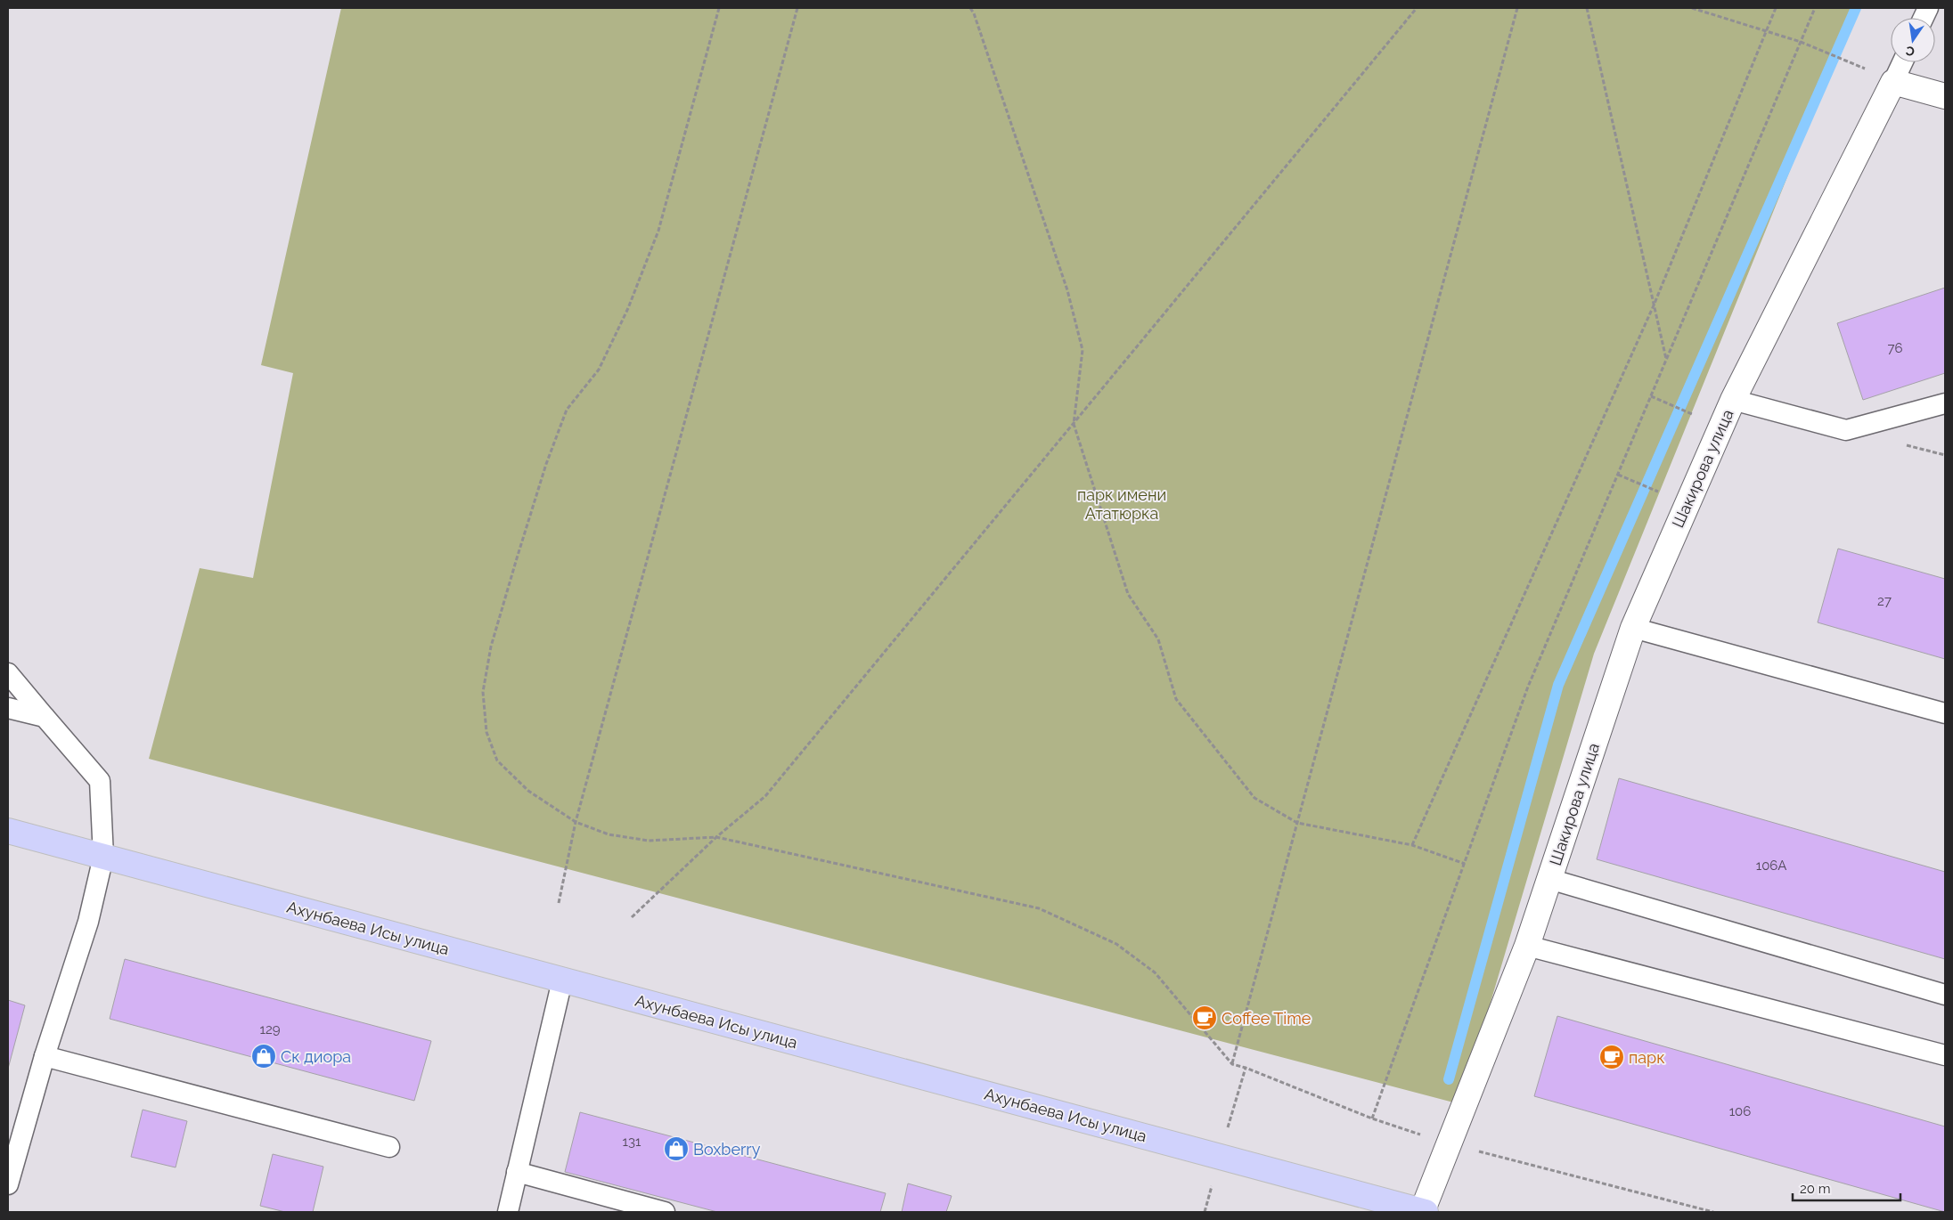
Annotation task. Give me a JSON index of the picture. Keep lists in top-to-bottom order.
{
  "streets": {
    "main road": ["Ахунбаева Исы улица"],
    "street": ["Шакирова улица"]
  },
  "crossings": [
    ["Шакирова улица", "Ахунбаева Исы улица"]
  ],
  "parks": ["парк имени Ататюрка"],
  "places": {
    "cafe": ["Coffee Time", "парк"],
    "shop": ["Ск диора", "Boxberry"]
  },
  "house_numbers": [
    "76",
    "27",
    "106А",
    "129",
    "106",
    "131"
  ],
  "scale_bar": "20 m",
  "north": "bottom"
}
